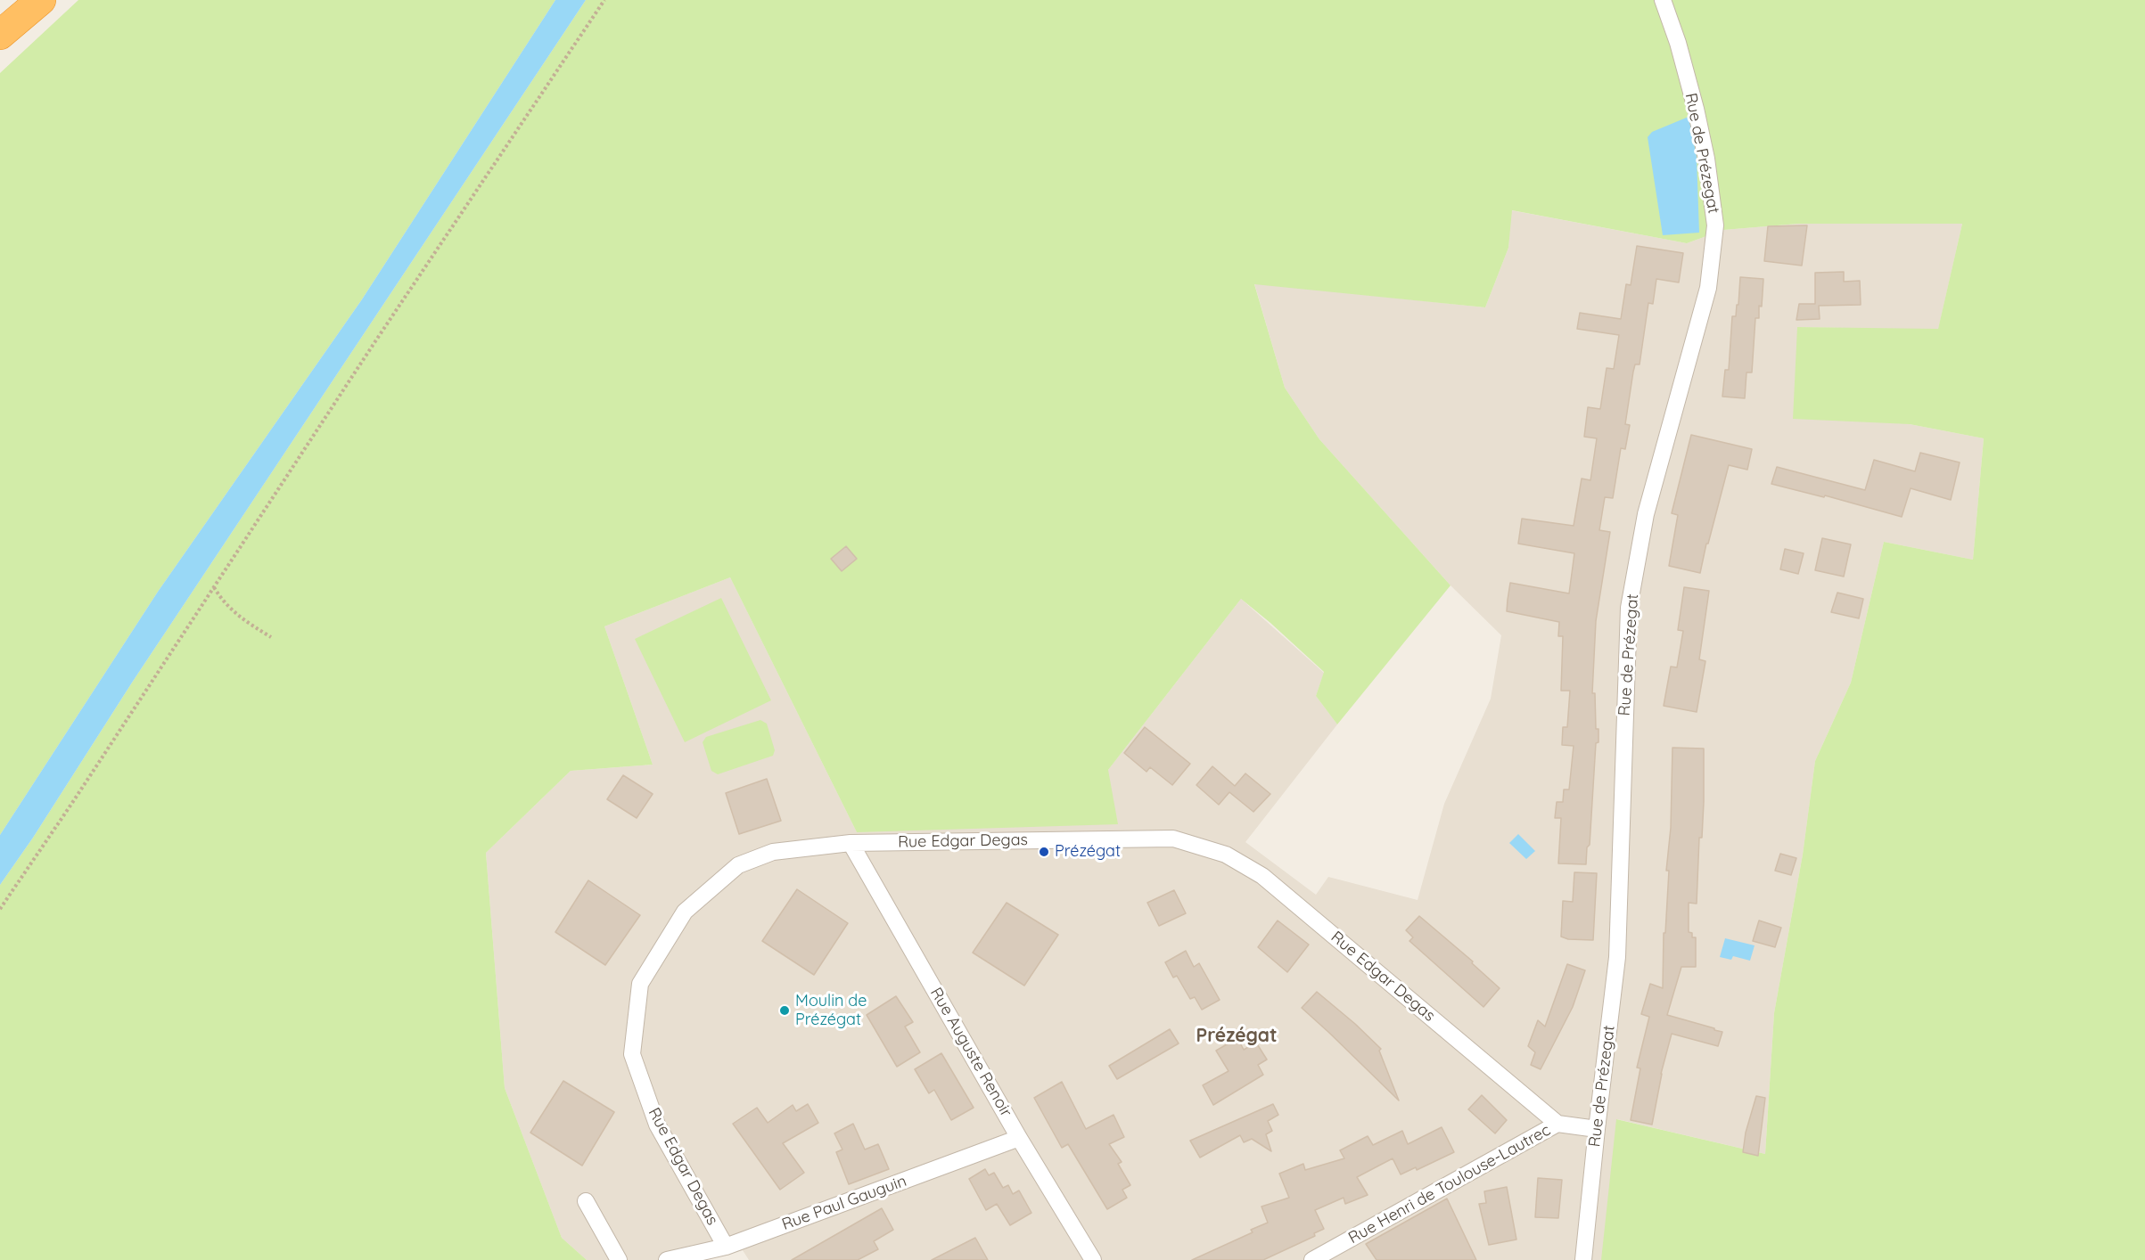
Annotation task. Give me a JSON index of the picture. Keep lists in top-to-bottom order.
{
  "streets": {
    "street": [
      "Rue de Prézegat",
      "Rue Edgar Degas",
      "Rue Auguste Renoir",
      "Rue Henri de Toulouse-Lautrec",
      "Rue Paul Gauguin"
    ]
  },
  "crossings": [
    ["Rue Edgar Degas", "Rue Auguste Renoir"],
    ["Rue Edgar Degas", "Rue Henri de Toulouse-Lautrec"],
    ["Rue Edgar Degas", "Rue Paul Gauguin"],
    ["Rue Auguste Renoir", "Rue Paul Gauguin"]
  ],
  "districts": ["Prézégat"],
  "places": ["Prézégat", "Moulin de Prézégat"]
}
